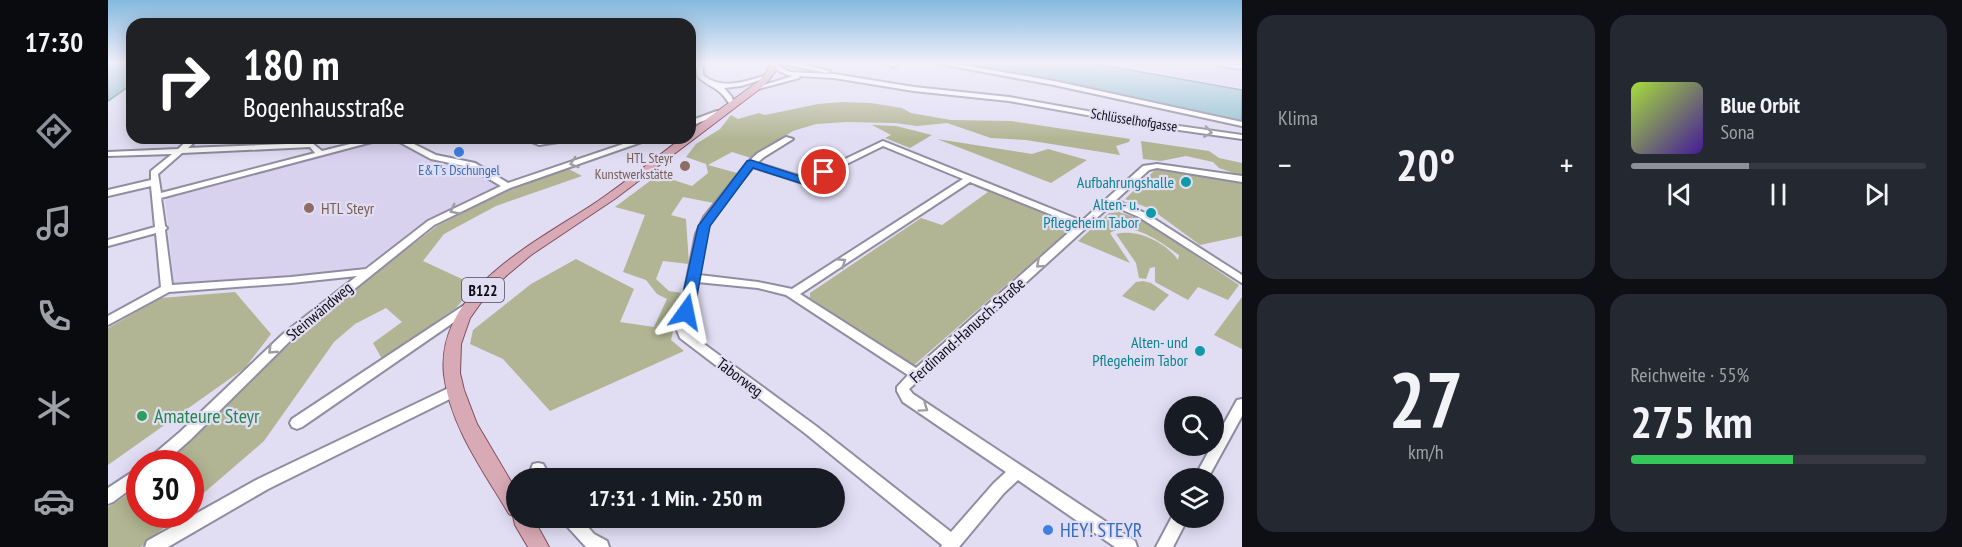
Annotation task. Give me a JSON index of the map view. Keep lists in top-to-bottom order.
{
  "streets": {
    "main road": ["B122"],
    "street": [
      "Schlüsselhofgasse",
      "Steinwändweg",
      "Ferdinand-Hanusch-Straße",
      "Taborweg"
    ]
  },
  "crossings": [
    ["Schlüsselhofgasse", "B122"]
  ],
  "places": [
    "E&T's Dschungel",
    "HTL Steyr Kunstwerkstätte",
    "Aufbahrungshalle",
    "HTL Steyr",
    "Alten- u. Pflegeheim Tabor",
    "Alten- und Pflegeheim Tabor",
    "Amateure Steyr",
    "HEY! STEYR"
  ],
  "page": {
    "tabs": "17:30",
    "tile": [
      "Klima",
      ["27", "km/h"],
      ["Reichweite · 55%", "275 km"]
    ],
    "turn": ["180 m", "Bogenhausstraße"],
    "song": ["Blue Orbit", "Sona"],
    "heat": ["−", "20°", "+"],
    "limit": "30",
    "trip": "17:31 · 1 Min. · 250 m"
  }
}
